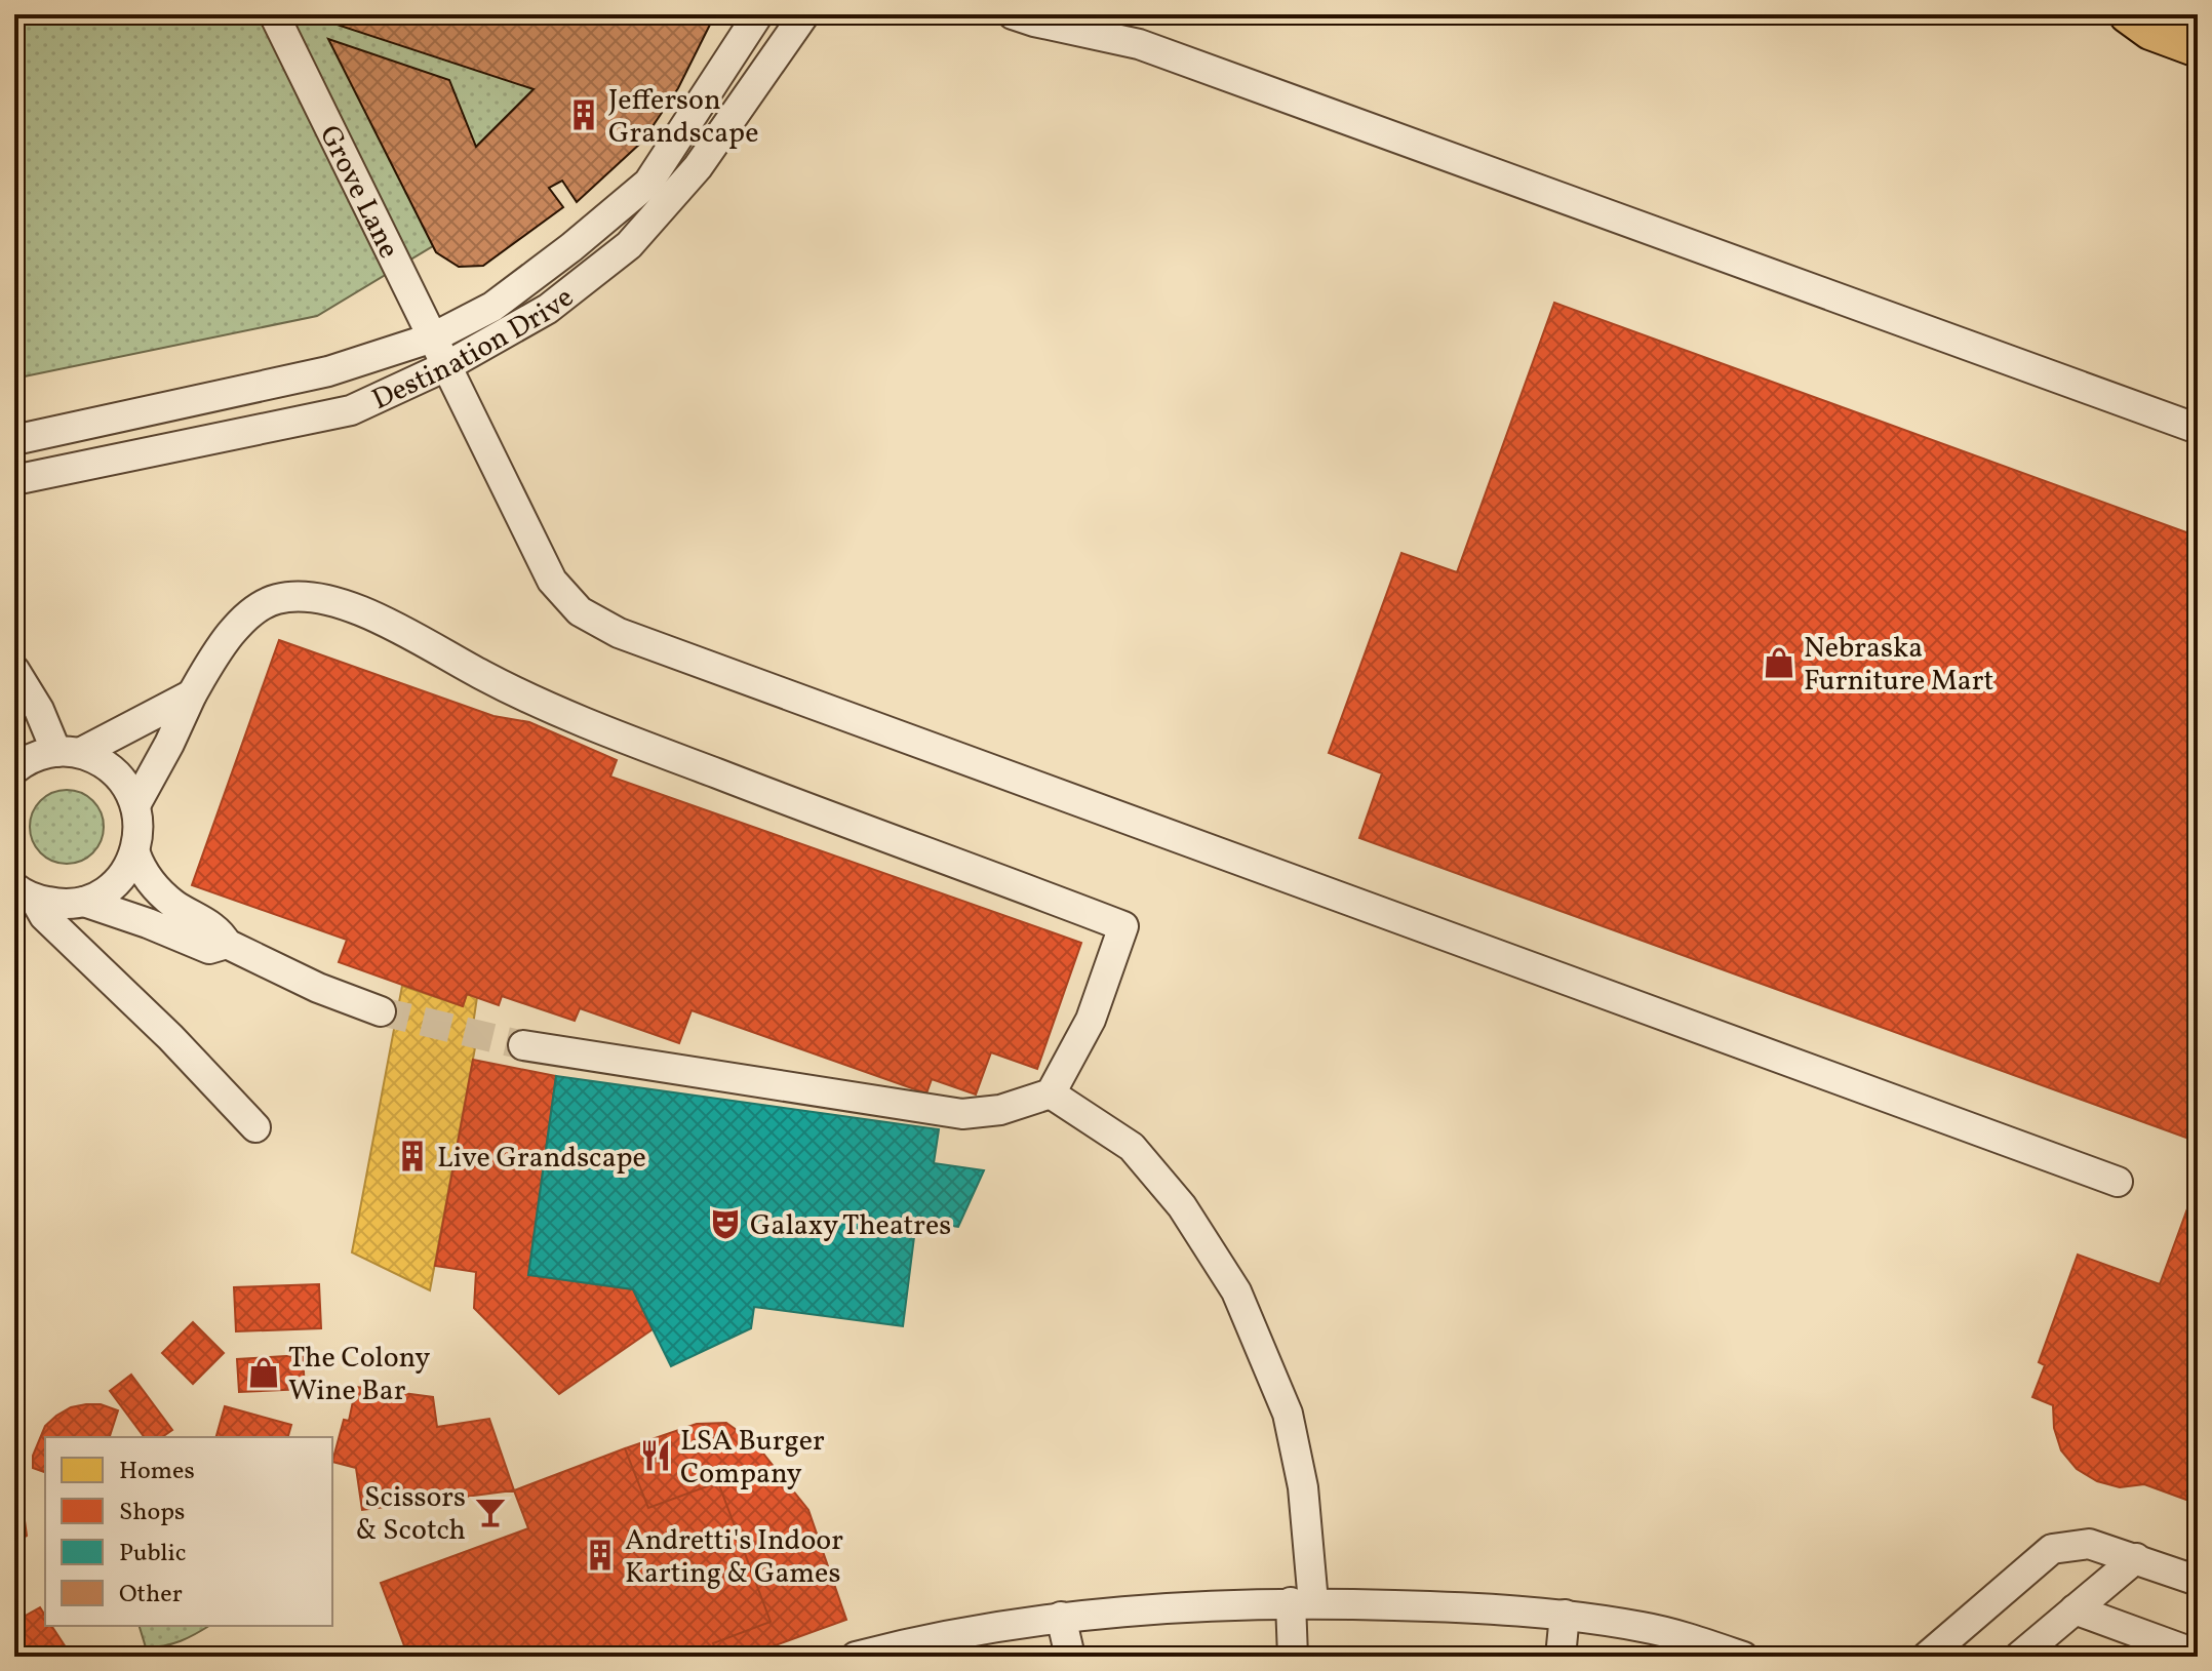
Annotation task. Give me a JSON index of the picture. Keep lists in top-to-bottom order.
{
  "streets": {
    "street": ["Grove Lane", "Destination Drive"]
  },
  "crossings": [
    ["Grove Lane", "Destination Drive"]
  ],
  "places": {
    "building": ["Jefferson Grandscape", "Live Grandscape", "Andretti's Indoor Karting & Games"],
    "shop": ["Nebraska Furniture Mart", "The Colony Wine Bar"],
    "theatre": ["Galaxy Theatres"],
    "restaurant": ["LSA Burger Company"],
    "bar": ["Scissors & Scotch"]
  },
  "legend": [
    "Homes",
    "Shops",
    "Public",
    "Other"
  ]
}
